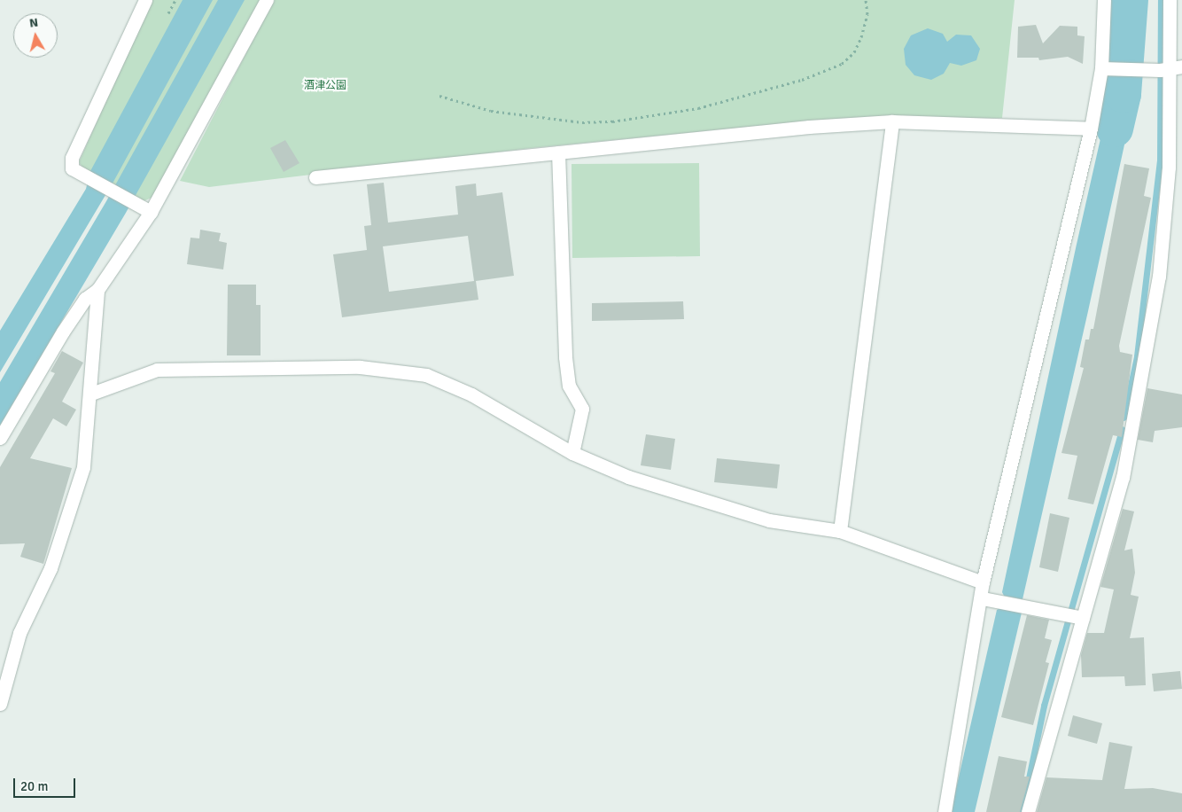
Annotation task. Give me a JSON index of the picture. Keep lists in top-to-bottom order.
{
  "parks": ["酒津公園"],
  "scale_bar": "20 m",
  "north": "top"
}
